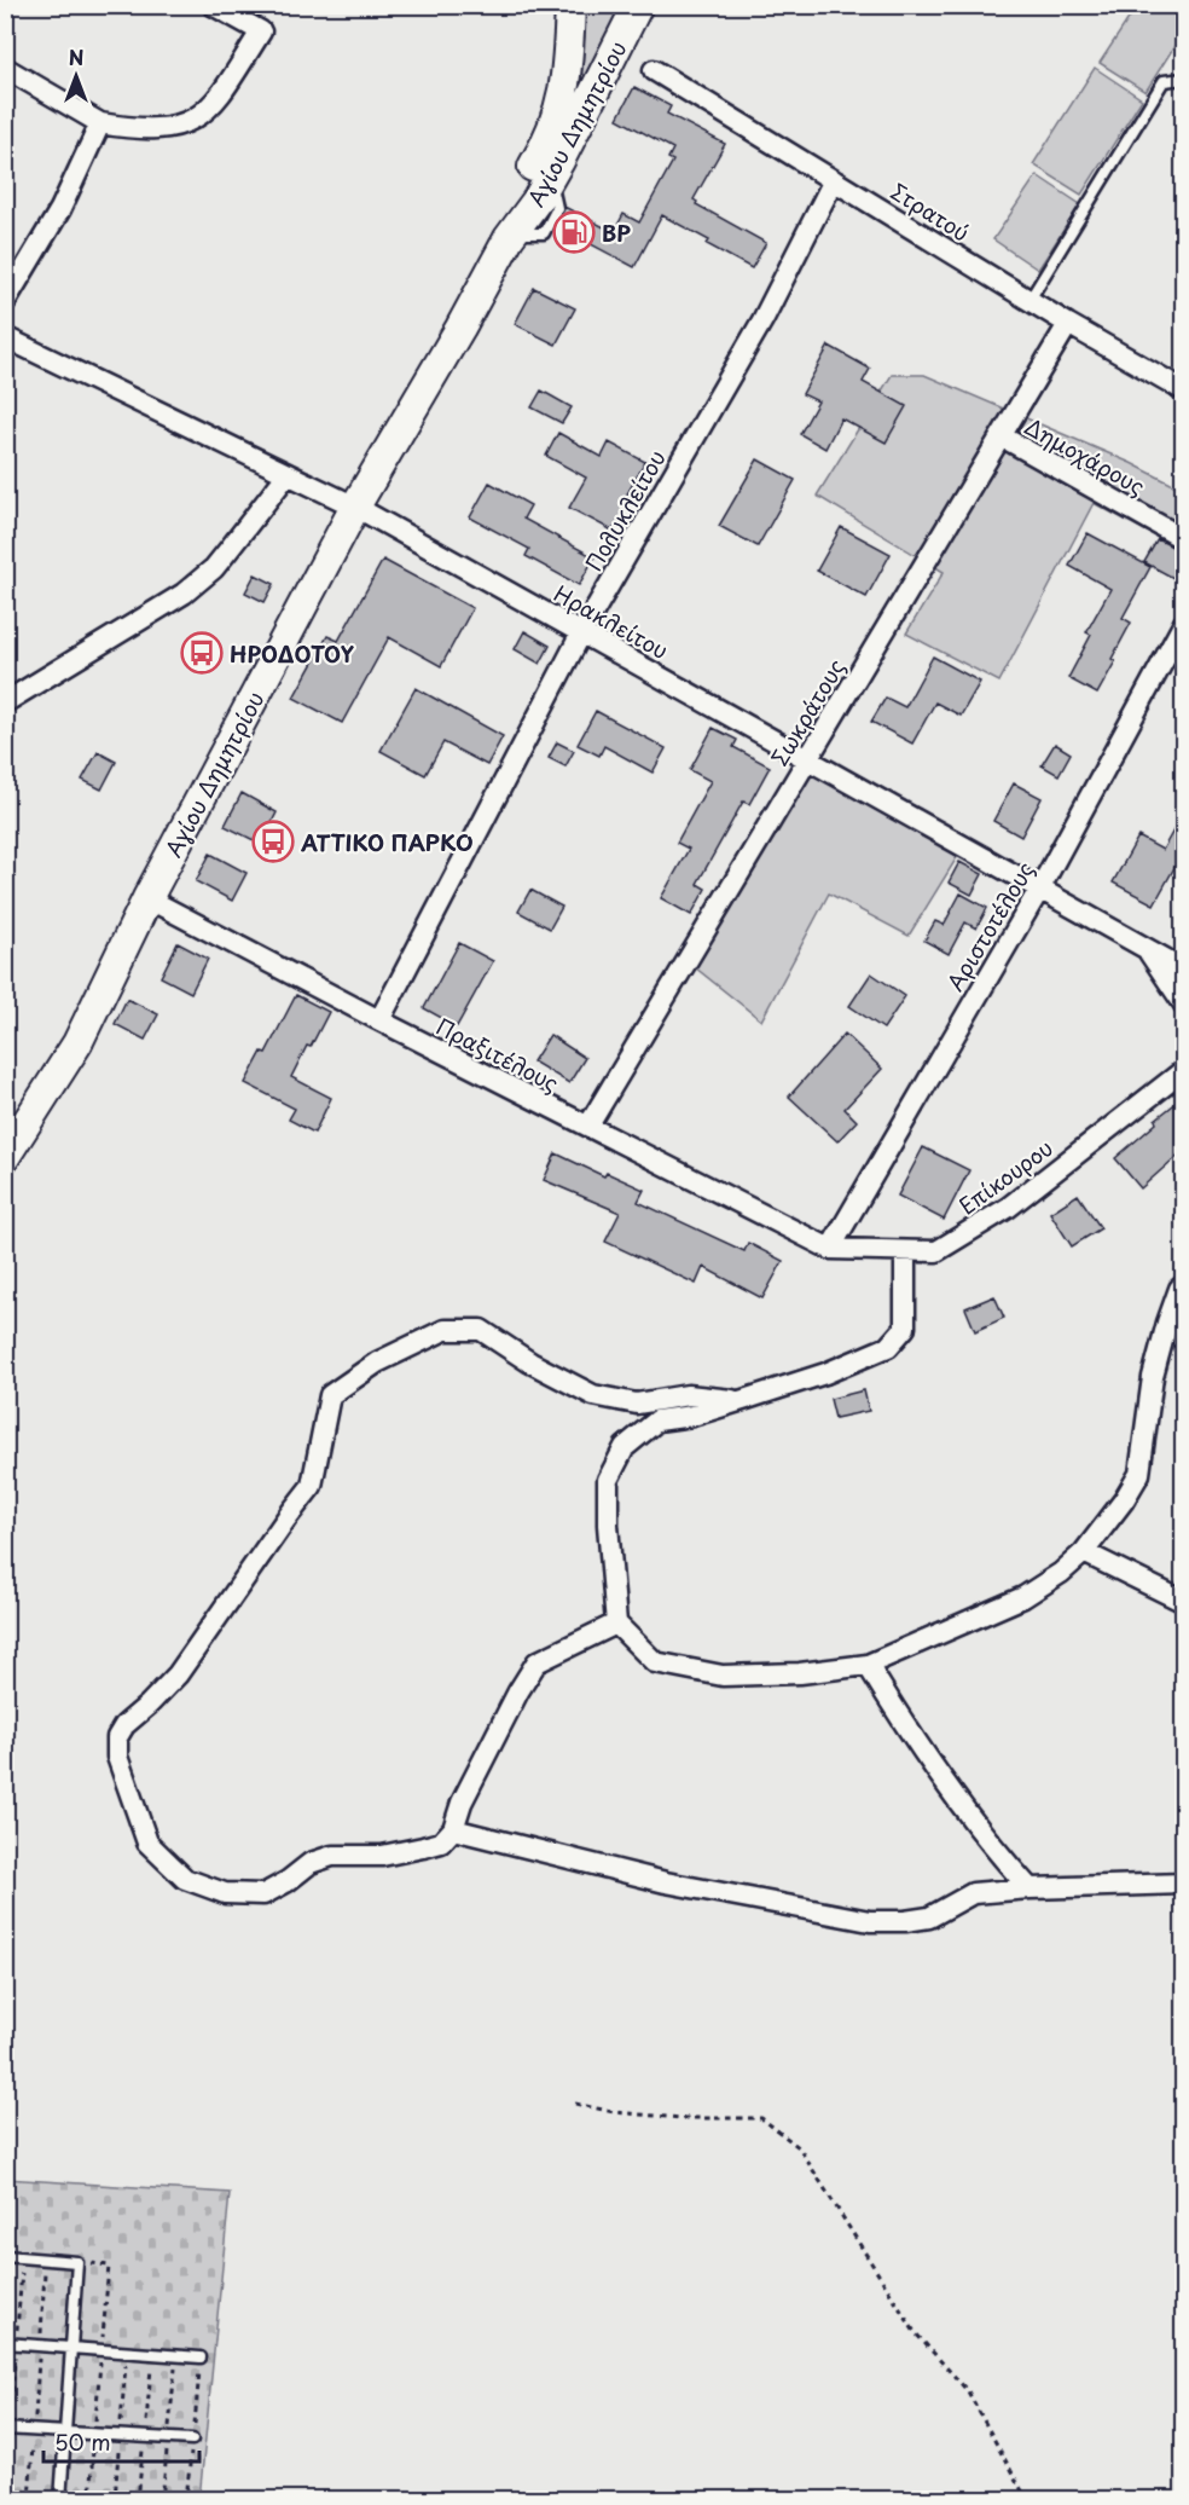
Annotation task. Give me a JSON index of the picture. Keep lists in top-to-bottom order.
{
  "streets": {
    "street": [
      "Αγίου Δημητρίου",
      "Στρατού",
      "Δημοχάρους",
      "Πολυκλείτου",
      "Ηρακλείτου",
      "Σωκράτους",
      "Αριστοτέλους",
      "Πραξιτέλους",
      "Επίκουρου"
    ]
  },
  "crossings": [
    ["Αγίου Δημητρίου", "Ηρακλείτου"],
    ["Αγίου Δημητρίου", "Πραξιτέλους"],
    ["Στρατού", "Πολυκλείτου"],
    ["Στρατού", "Σωκράτους"],
    ["Δημοχάρους", "Σωκράτους"],
    ["Πολυκλείτου", "Ηρακλείτου"],
    ["Πολυκλείτου", "Πραξιτέλους"],
    ["Ηρακλείτου", "Σωκράτους"],
    ["Ηρακλείτου", "Αριστοτέλους"],
    ["Σωκράτους", "Πραξιτέλους"],
    ["Αριστοτέλους", "Πραξιτέλους"],
    ["Αριστοτέλους", "Επίκουρου"],
    ["Πραξιτέλους", "Επίκουρου"]
  ],
  "places": {
    "fuel station": ["BP"],
    "bus stop": ["ΗΡΟΔΟΤΟΥ", "ΑΤΤΙΚΟ ΠΑΡΚΟ"]
  },
  "scale_bar": "50 m",
  "north": "top"
}
